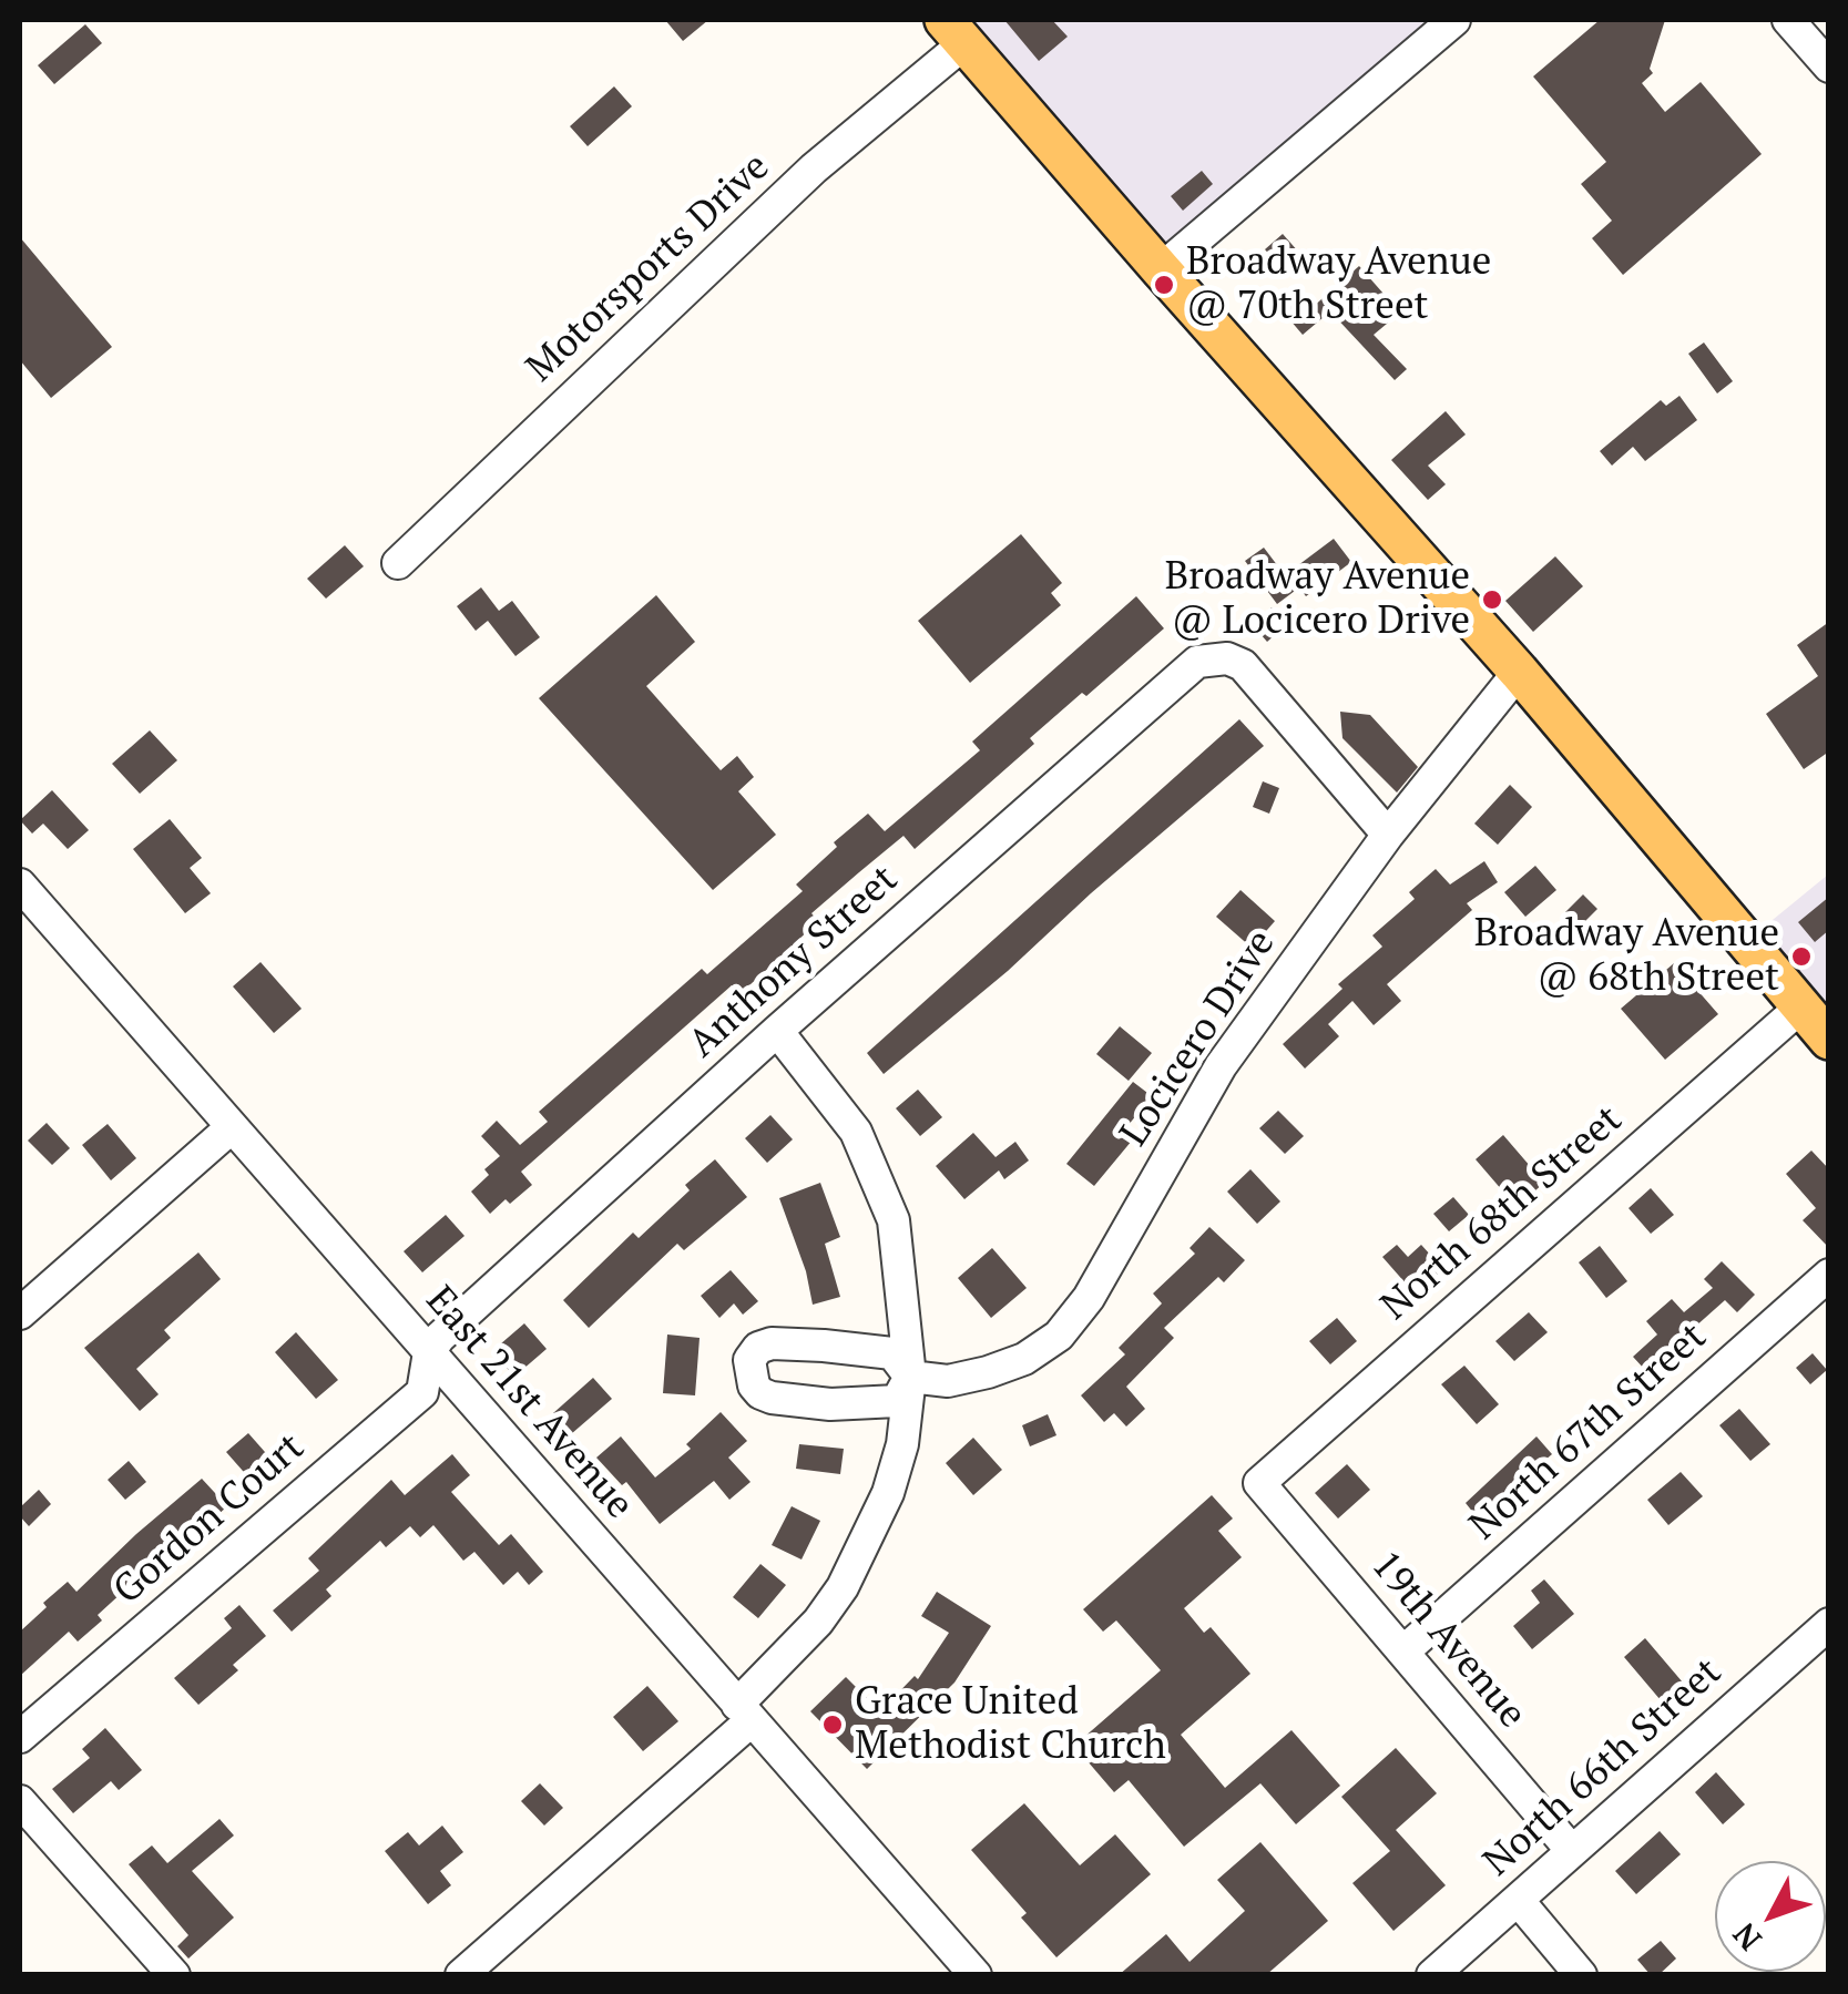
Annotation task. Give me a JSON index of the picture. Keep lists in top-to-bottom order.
{
  "streets": {
    "street": [
      "Motorsports Drive",
      "Anthony Street",
      "Locicero Drive",
      "North 68th Street",
      "East 21st Avenue",
      "North 67th Street",
      "Gordon Court",
      "19th Avenue",
      "North 66th Street"
    ]
  },
  "crossings": [
    ["Anthony Street", "Locicero Drive"],
    ["Anthony Street", "East 21st Avenue"],
    ["Anthony Street", "Gordon Court"],
    ["North 68th Street", "19th Avenue"],
    ["East 21st Avenue", "Gordon Court"],
    ["North 67th Street", "19th Avenue"],
    ["19th Avenue", "North 66th Street"]
  ],
  "places": [
    "Broadway Avenue @ 70th Street",
    "Broadway Avenue @ Locicero Drive",
    "Broadway Avenue @ 68th Street",
    "Grace United Methodist Church"
  ],
  "north": "bottom left"
}
